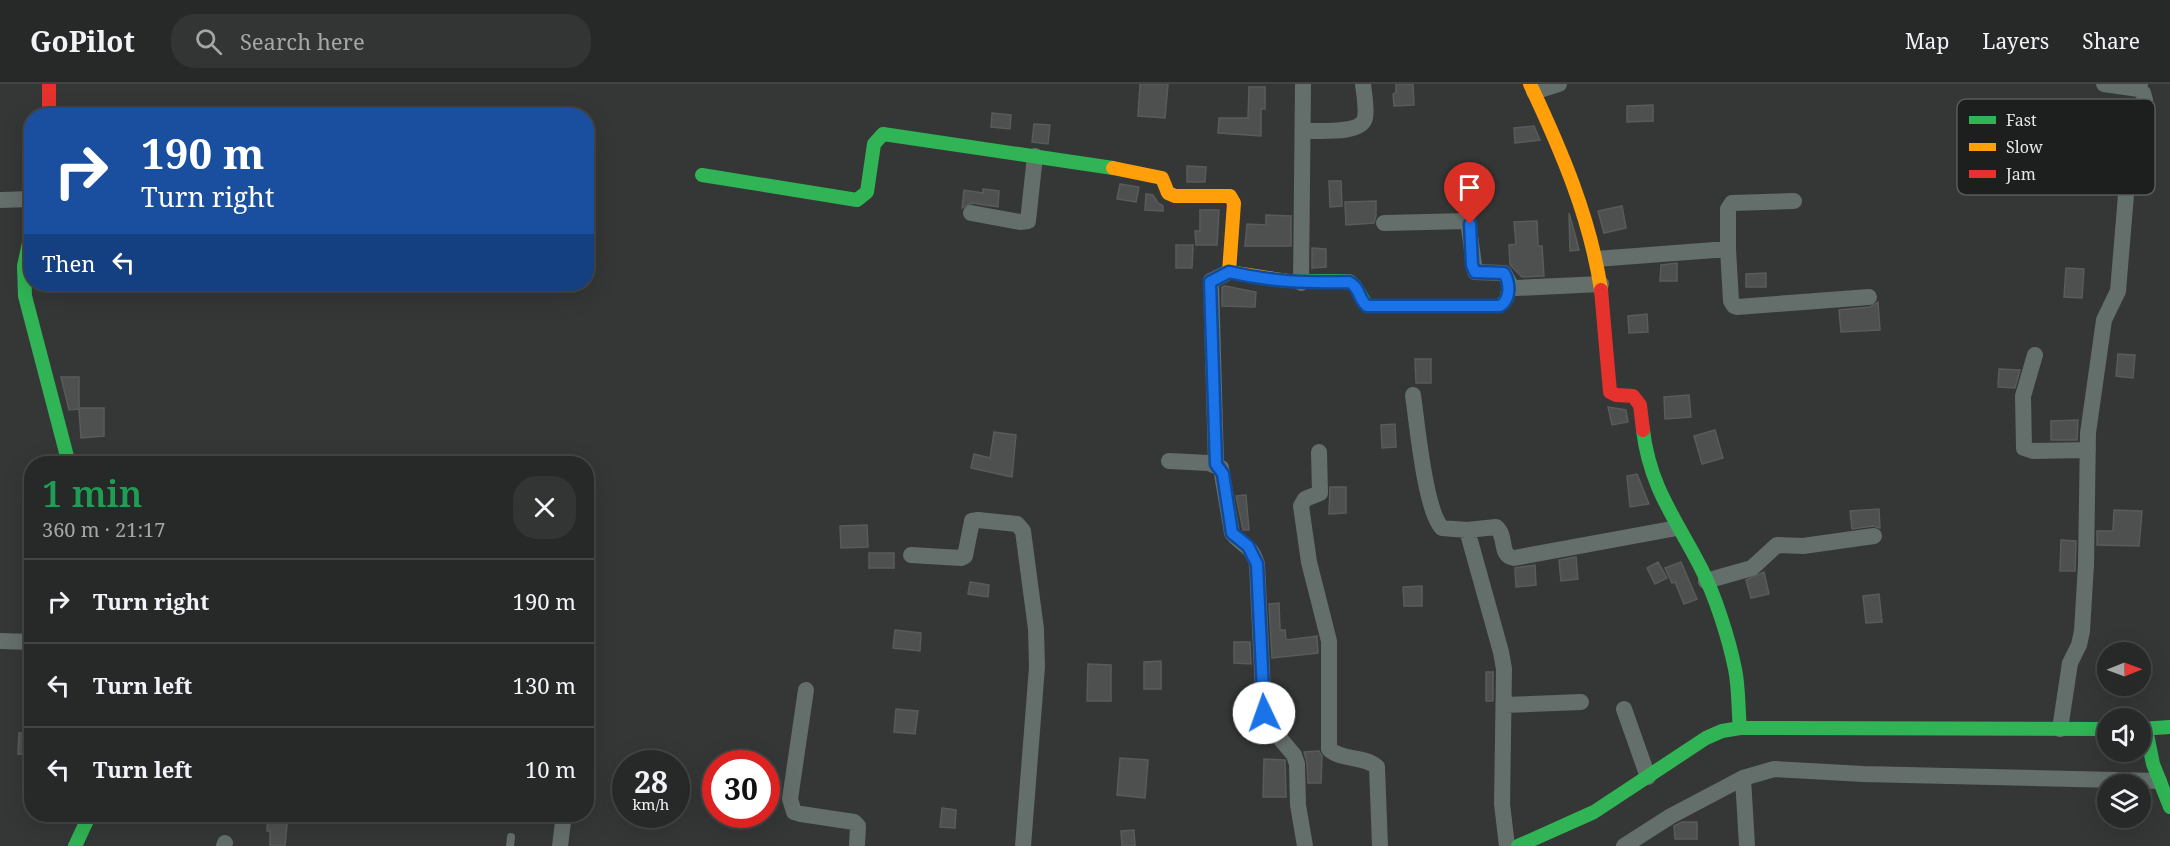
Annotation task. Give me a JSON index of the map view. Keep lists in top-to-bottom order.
{
  "legend": ["Fast", "Slow", "Jam"],
  "north": "right",
  "page": {
    "header": "GoPilot",
    "search": "Search here",
    "nav": ["Map", "Layers", "Share"],
    "turn": ["190 m", "Turn right"],
    "then": "Then",
    "heading": ["1 min", "360 m · 21:17"],
    "list": [
      {
        "name": "Turn right",
        "value": "190 m"
      },
      {
        "name": "Turn left",
        "value": "130 m"
      },
      {
        "name": "Turn left",
        "value": "10 m"
      }
    ],
    "speed": "28 km/h",
    "limit": "30"
  }
}
